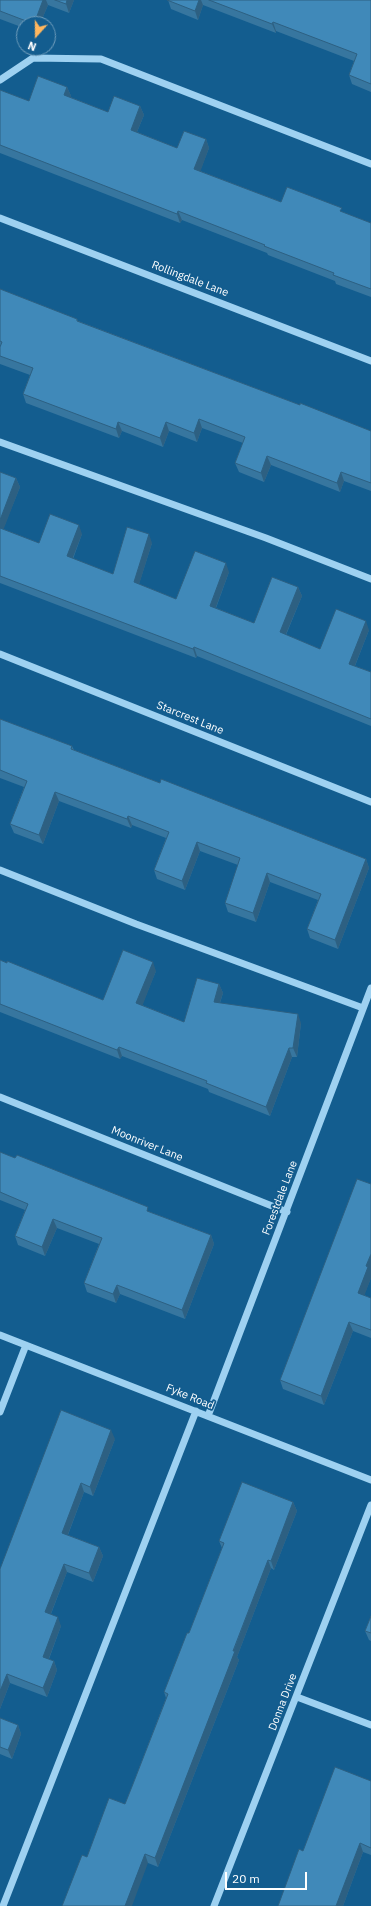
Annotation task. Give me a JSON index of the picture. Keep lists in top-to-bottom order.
{
  "streets": {
    "street": [
      "Rollingdale Lane",
      "Starcrest Lane",
      "Moonriver Lane",
      "Forestdale Lane",
      "Fyke Road",
      "Donna Drive"
    ]
  },
  "crossings": [
    ["Moonriver Lane", "Forestdale Lane"],
    ["Forestdale Lane", "Fyke Road"]
  ],
  "scale_bar": "20 m",
  "north": "bottom"
}
